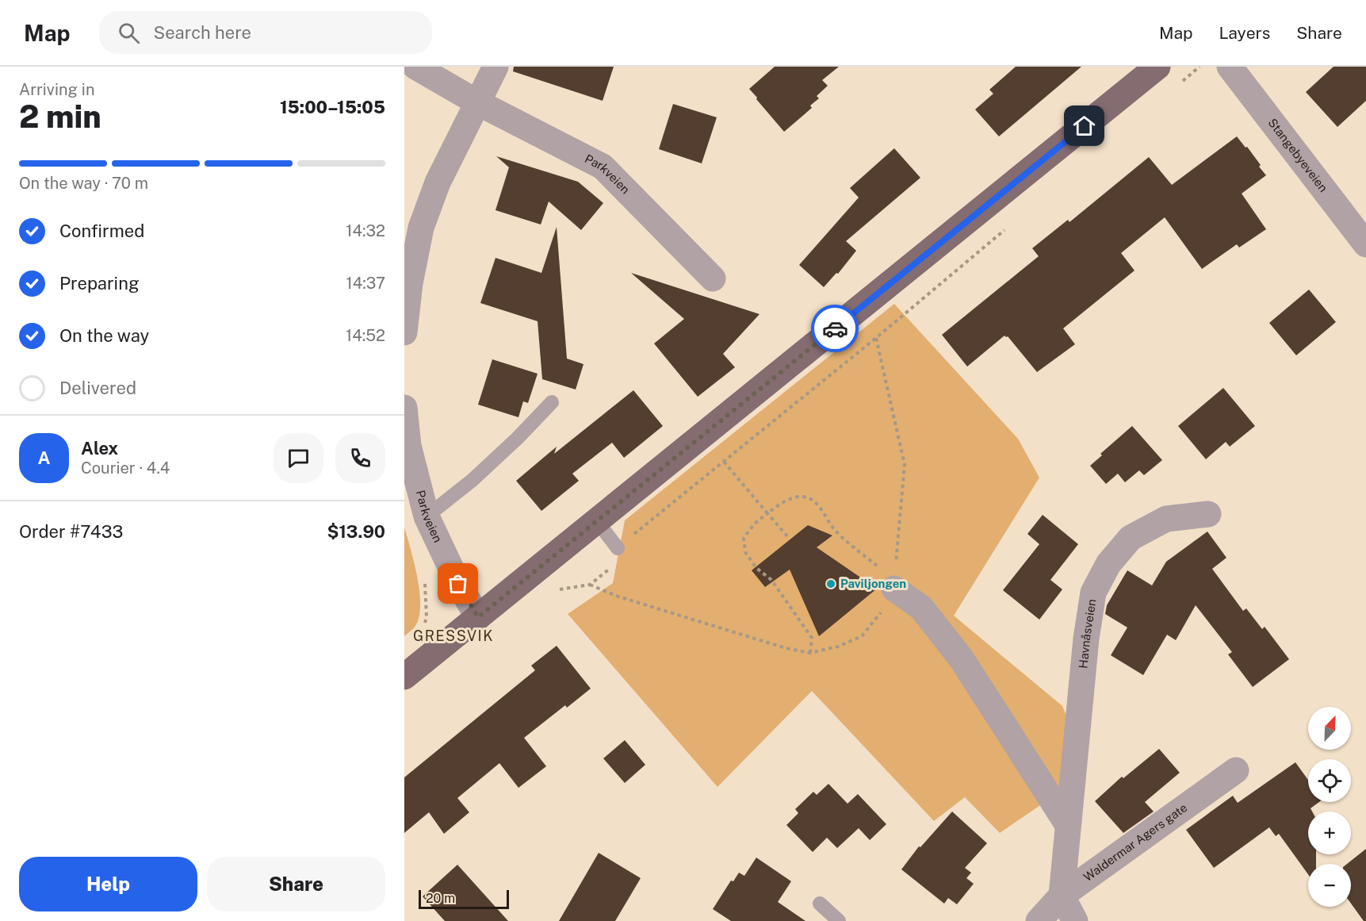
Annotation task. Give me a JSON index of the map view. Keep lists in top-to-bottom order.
{
  "streets": {
    "street": [
      "Stangebyeveien",
      "Parkveien",
      "Havnåsveien",
      "Waldermar Agers gate"
    ]
  },
  "crossings": [
    ["Havnåsveien", "Waldermar Agers gate"]
  ],
  "districts": ["GRESSVIK"],
  "places": ["Paviljongen"],
  "scale_bar": "20 m",
  "north": "top right",
  "page": {
    "header": "Map",
    "search": "Search here",
    "nav": ["Map", "Layers", "Share"],
    "heading": ["2 min", "Arriving in", "15:00–15:05"],
    "panel": [
      "Alex",
      "Courier · 4.4",
      "Order #7433",
      "$13.90"
    ],
    "bar": "On the way · 70 m",
    "list": [
      ["Confirmed", "14:32"],
      ["Preparing", "14:37"],
      ["On the way", "14:52"],
      "Delivered"
    ],
    "round": "A",
    "map_buttons": ["+", "−"],
    "buttons": ["Help", "Share"],
    "scale": "20 m"
  }
}
